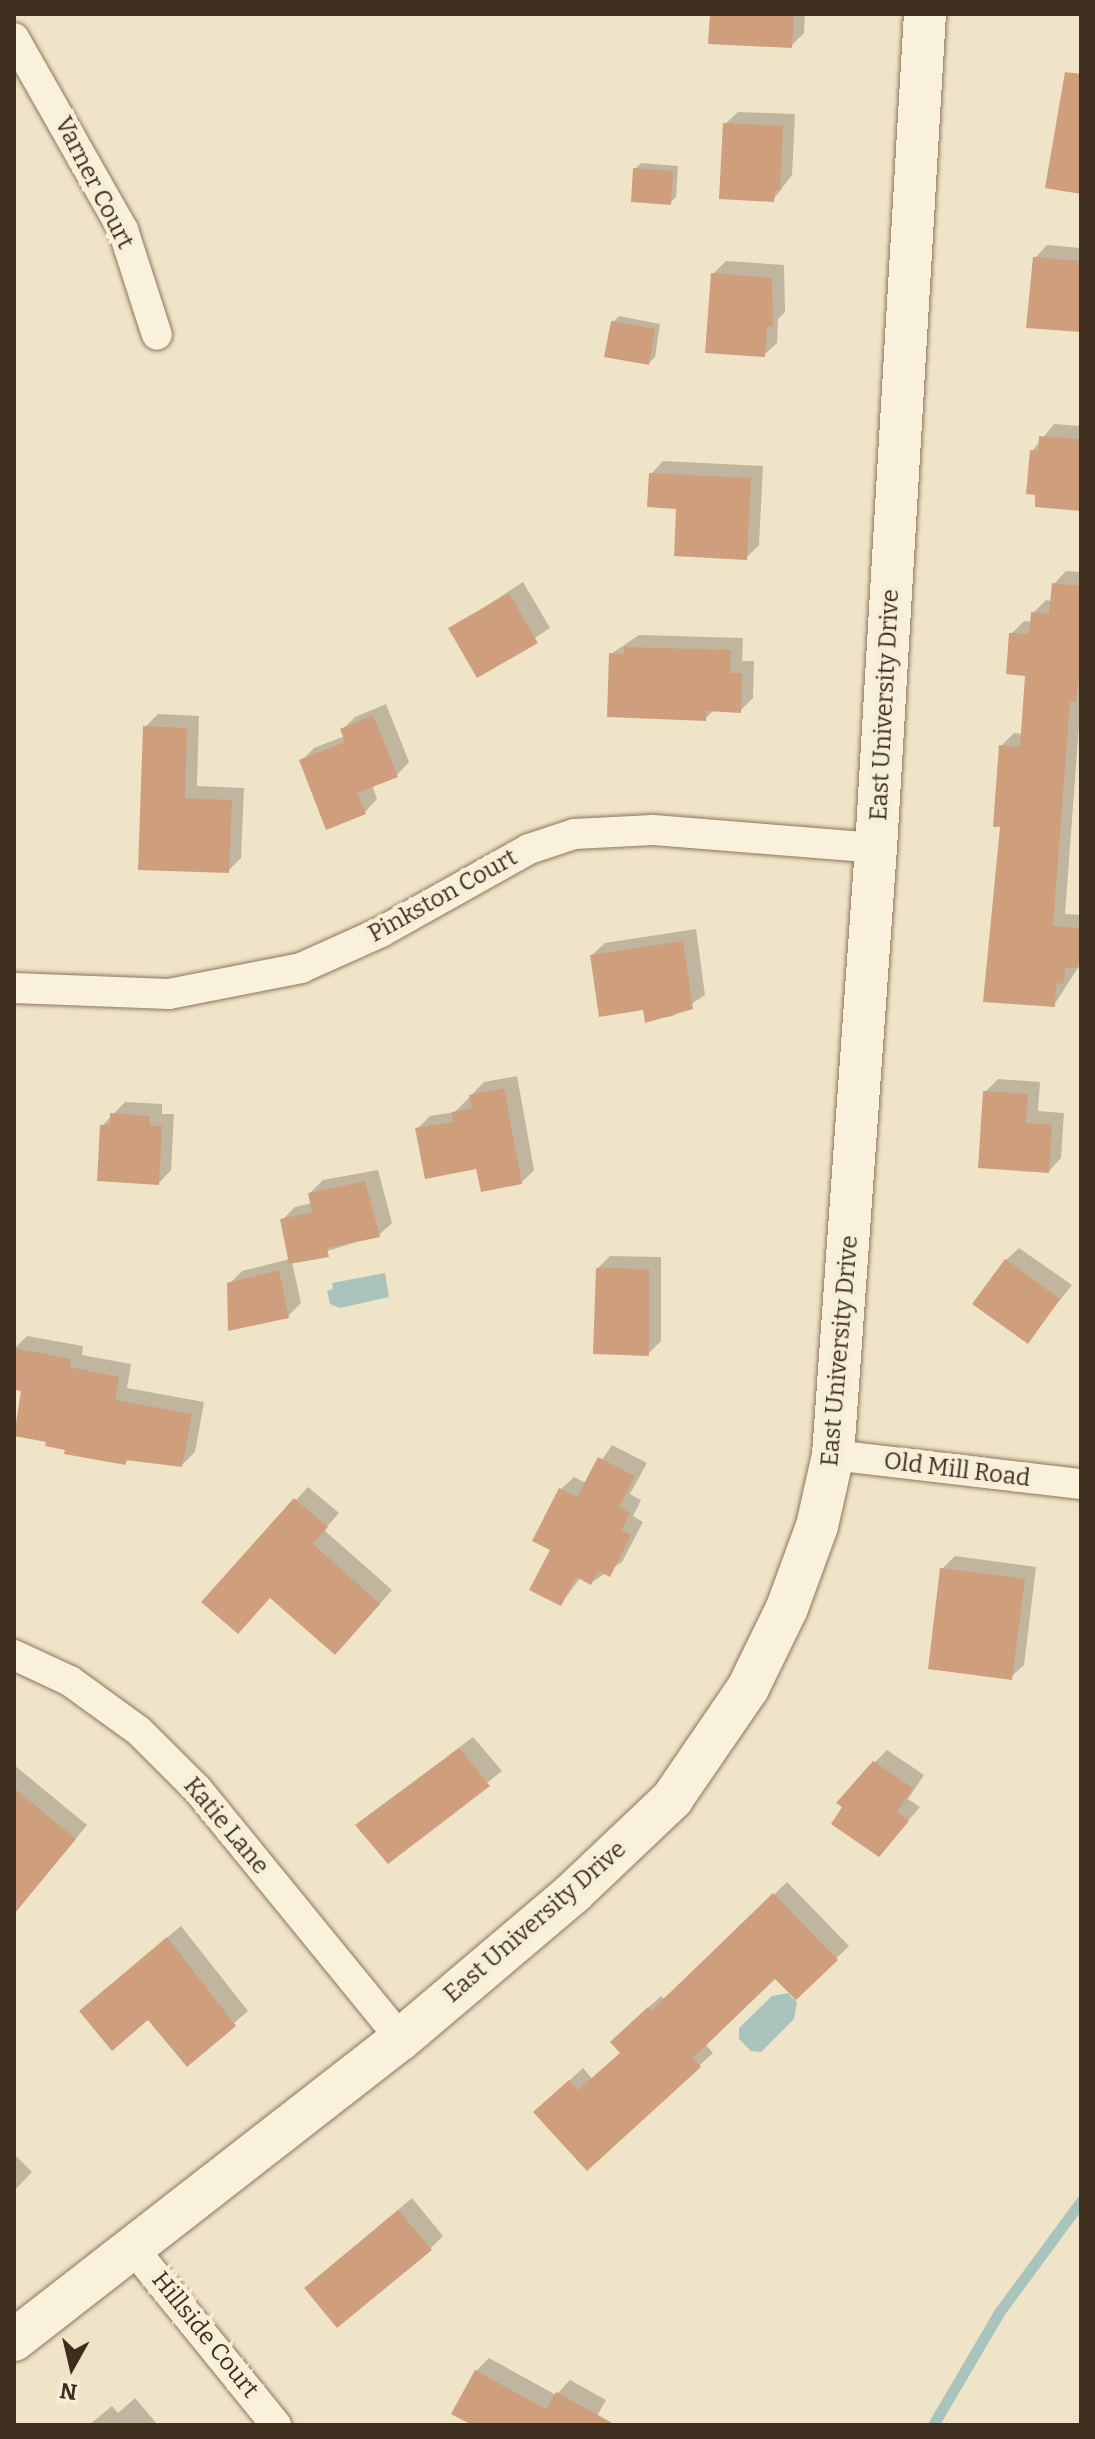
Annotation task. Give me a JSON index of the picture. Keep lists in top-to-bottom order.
{
  "streets": {
    "main road": ["East University Drive"],
    "street": [
      "Varner Court",
      "Pinkston Court",
      "Old Mill Road",
      "Katie Lane",
      "Hillside Court"
    ]
  },
  "crossings": [
    ["East University Drive", "Pinkston Court"],
    ["East University Drive", "Old Mill Road"],
    ["East University Drive", "Katie Lane"],
    ["East University Drive", "Hillside Court"]
  ],
  "north": "bottom"
}
